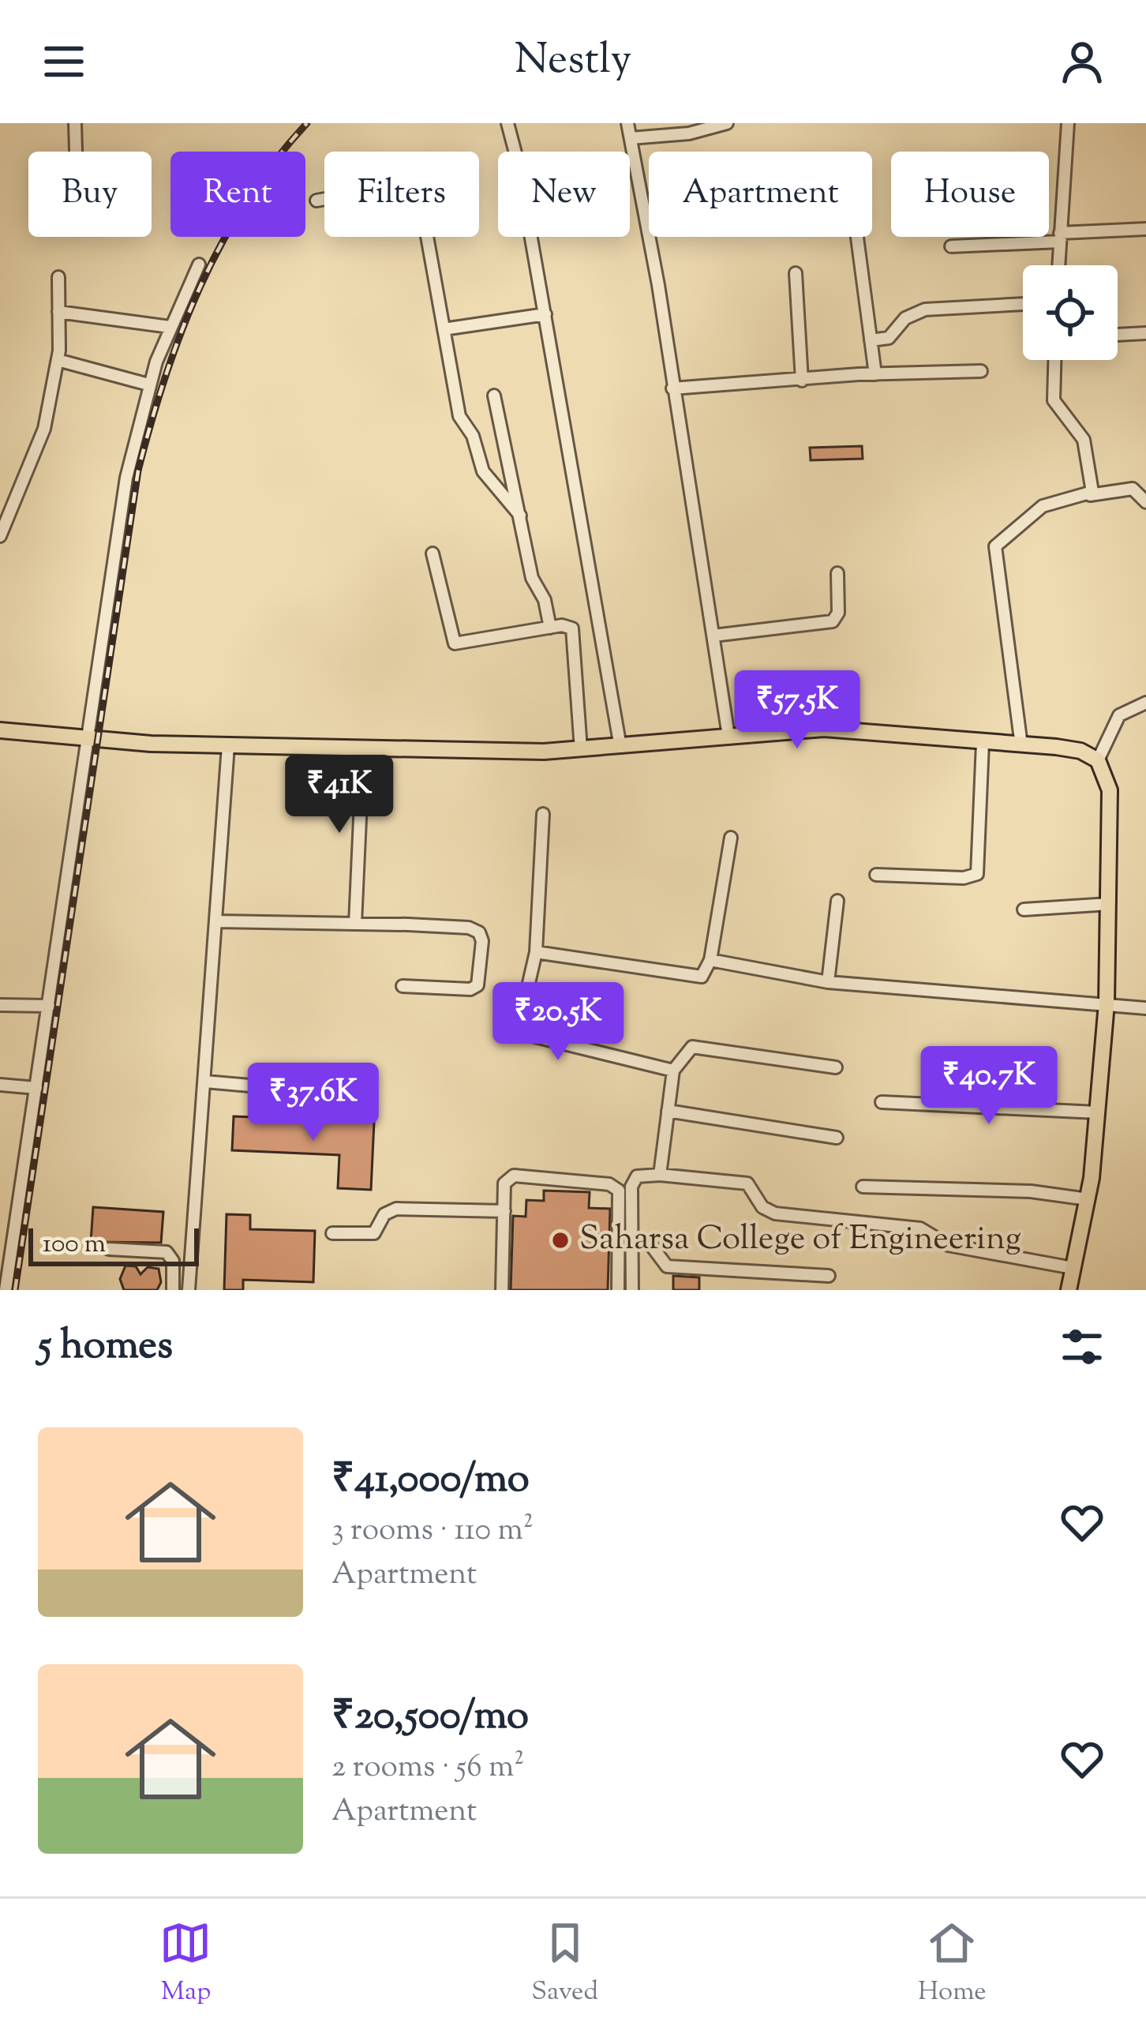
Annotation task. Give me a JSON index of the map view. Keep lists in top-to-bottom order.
{
  "places": ["Saharsa College of Engineering"],
  "scale_bar": "100 m",
  "page": {
    "header": "Nestly",
    "chip": [
      "Buy",
      "Rent",
      "Filters",
      "New",
      "Apartment",
      "House"
    ],
    "price": [
      "₹57.5K",
      "₹41K",
      "₹20.5K",
      "₹40.7K",
      "₹37.6K"
    ],
    "scale": "100 m",
    "heading": "5 homes",
    "list": [
      {
        "name": "₹41,000/mo",
        "note": "3 rooms · 110 m² · Apartment"
      },
      {
        "name": "₹20,500/mo",
        "note": "2 rooms · 56 m² · Apartment"
      }
    ],
    "tabs": ["Map", "Saved", "Home"]
  }
}
